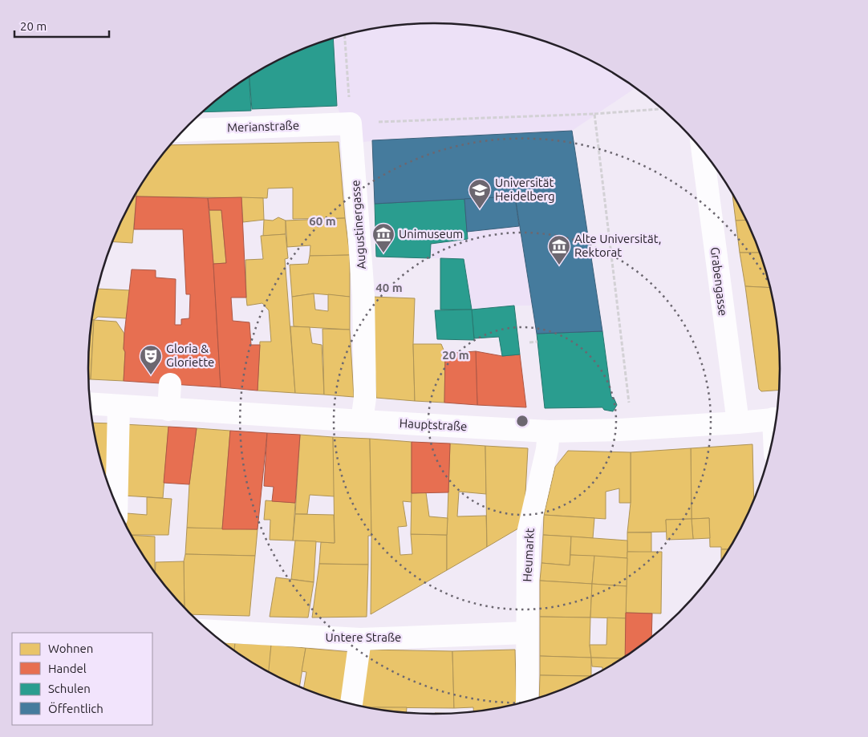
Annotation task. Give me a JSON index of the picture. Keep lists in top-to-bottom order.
{
  "streets": {
    "street": [
      "Merianstraße",
      "Augustinergasse",
      "Grabengasse",
      "Hauptstraße",
      "Heumarkt",
      "Untere Straße"
    ]
  },
  "crossings": [
    ["Merianstraße", "Augustinergasse"],
    ["Augustinergasse", "Hauptstraße"],
    ["Grabengasse", "Hauptstraße"],
    ["Hauptstraße", "Heumarkt"],
    ["Heumarkt", "Untere Straße"]
  ],
  "places": {
    "school or university": ["Universität Heidelberg"],
    "museum": ["Unimuseum", "Alte Universität, Rektorat"],
    "theatre": ["Gloria & Gloriette"]
  },
  "legend": [
    "Wohnen",
    "Handel",
    "Schulen",
    "Öffentlich"
  ],
  "scale_bar": "20 m",
  "rings": ["60 m", "40 m", "20 m"]
}
